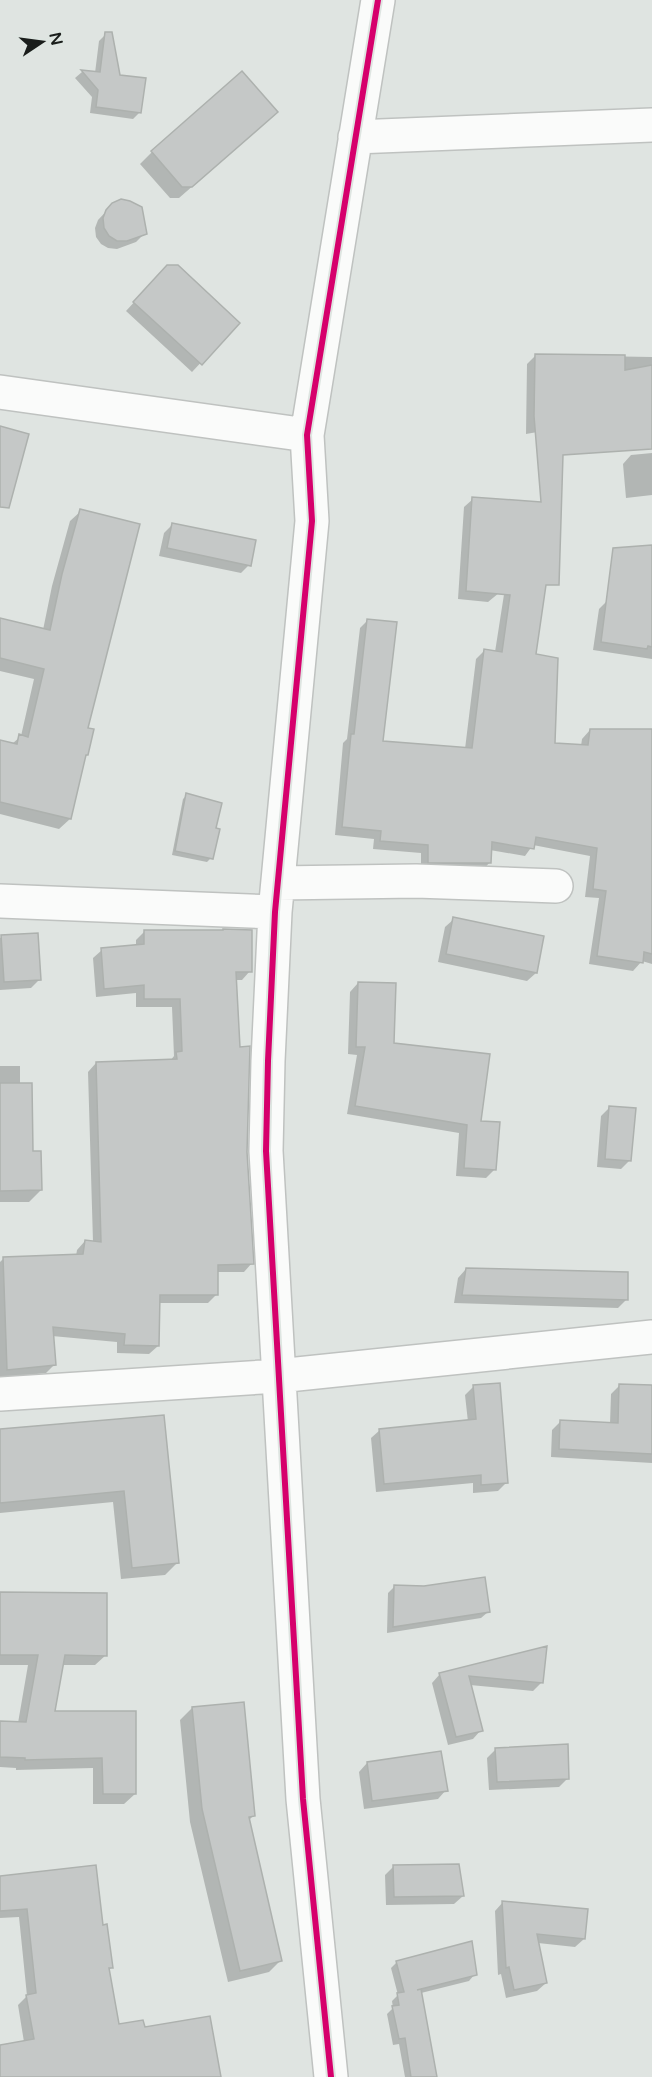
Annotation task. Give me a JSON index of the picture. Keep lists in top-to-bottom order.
{
  "north": "right"
}
